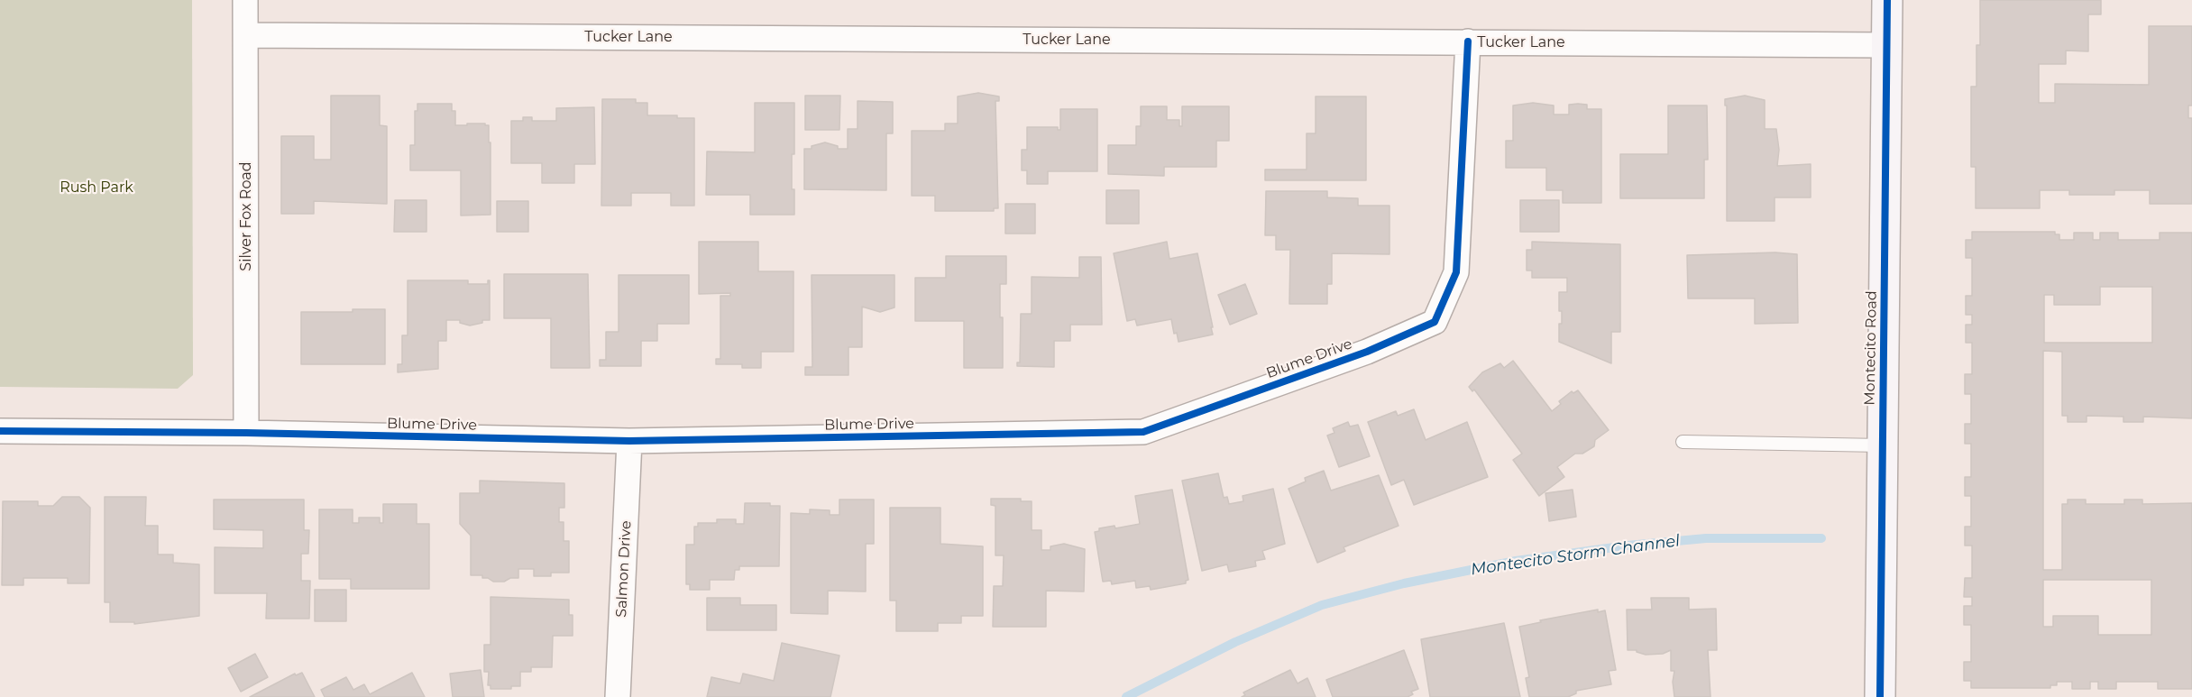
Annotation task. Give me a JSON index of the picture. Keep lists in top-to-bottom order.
{
  "streets": {
    "street": [
      "Tucker Lane",
      "Silver Fox Road",
      "Montecito Road",
      "Blume Drive",
      "Salmon Drive"
    ]
  },
  "crossings": [
    ["Tucker Lane", "Silver Fox Road"],
    ["Tucker Lane", "Montecito Road"],
    ["Tucker Lane", "Blume Drive"],
    ["Silver Fox Road", "Blume Drive"],
    ["Blume Drive", "Salmon Drive"]
  ],
  "water": ["Montecito Storm Channel"],
  "parks": ["Rush Park"]
}
